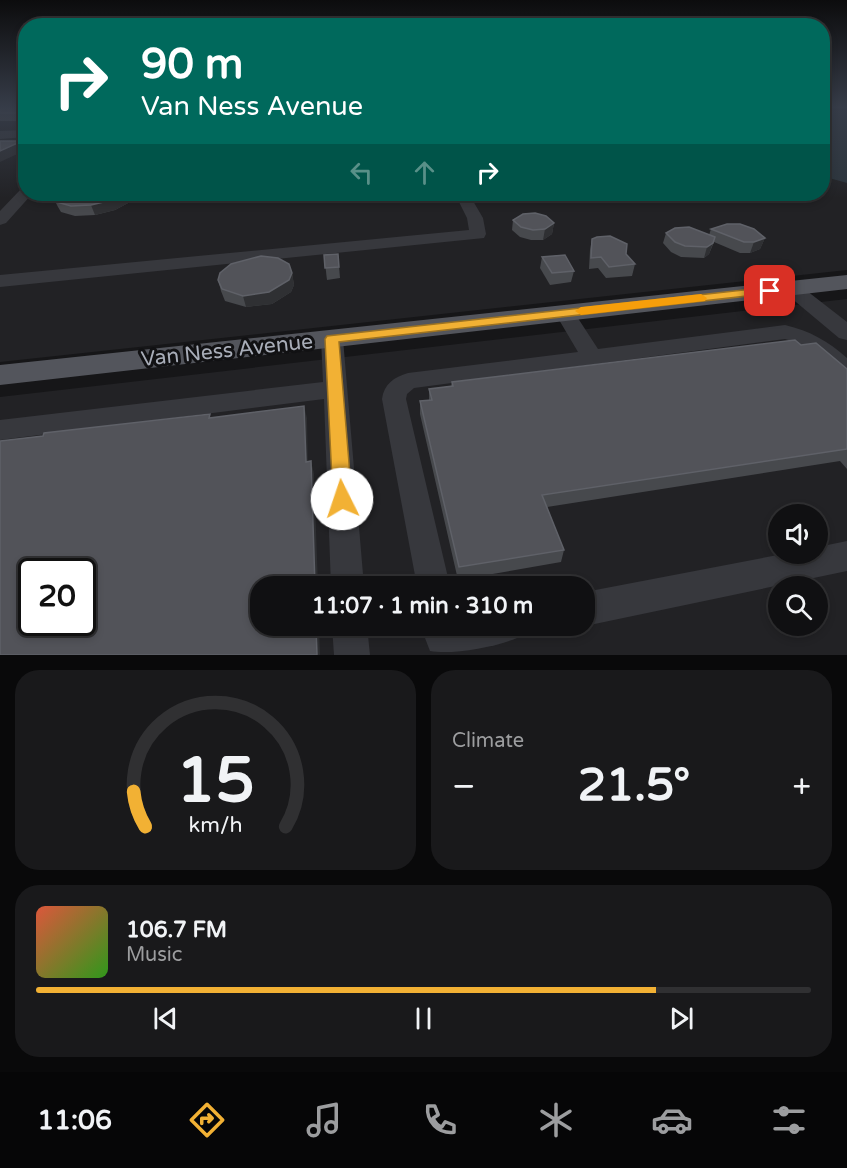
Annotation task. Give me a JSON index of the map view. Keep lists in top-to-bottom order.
{
  "streets": {
    "main road": ["Van Ness Avenue"]
  },
  "page": {
    "turn": ["90 m", "Van Ness Avenue"],
    "limit": "20",
    "trip": "11:07 · 1 min · 310 m",
    "tile": "Climate",
    "heat": ["−", "21.5°", "+"],
    "song": ["106.7 FM", "Music"],
    "tabs": "11:06",
    "gauge": ["15", "km/h"]
  }
}
